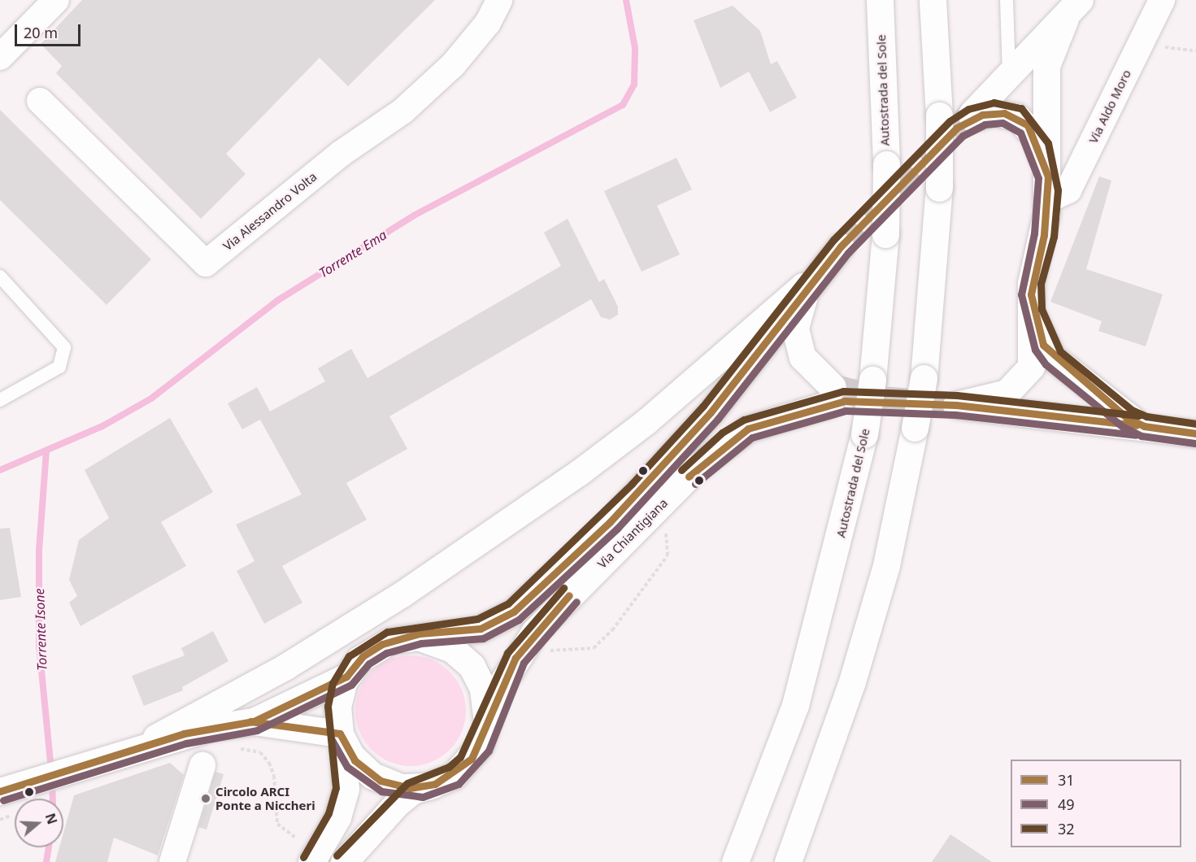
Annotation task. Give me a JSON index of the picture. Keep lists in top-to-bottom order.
{
  "streets": {
    "main road": ["Autostrada del Sole", "Via Chiantigiana"],
    "street": ["Via Aldo Moro", "Via Alessandro Volta"]
  },
  "water": ["Torrente Ema", "Torrente Isone"],
  "places": ["Circolo ARCI Ponte a Niccheri"],
  "lines": ["transit line 32", "transit line 31", "transit line 49"],
  "legend": ["31", "49", "32"],
  "scale_bar": "20 m",
  "north": "right"
}
